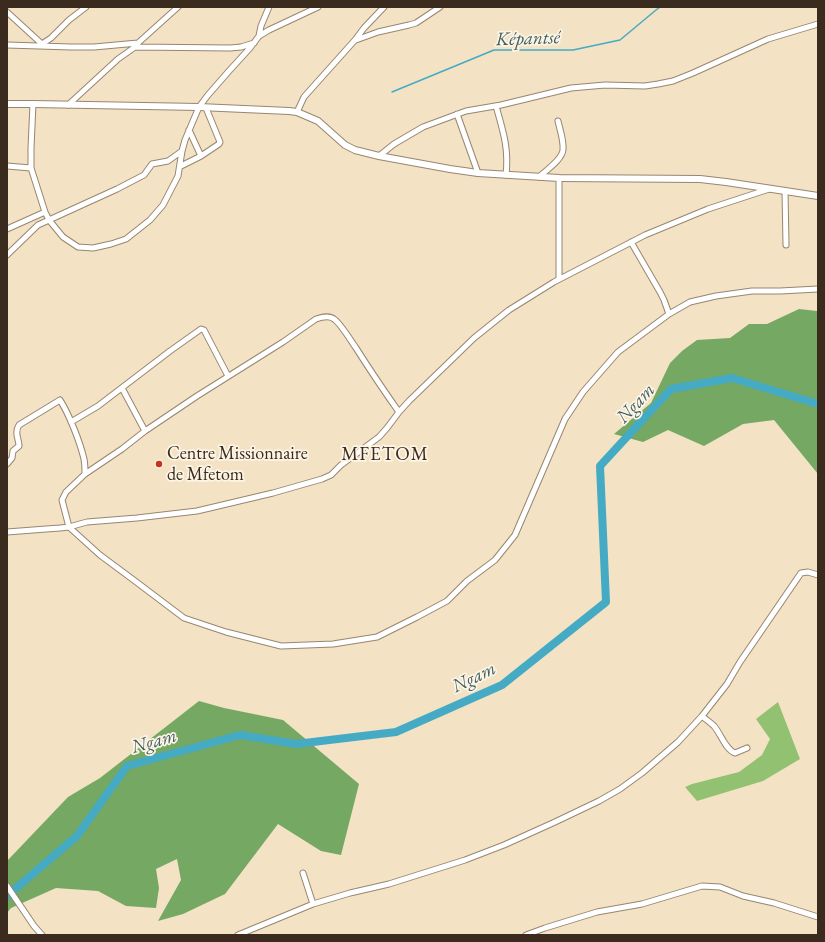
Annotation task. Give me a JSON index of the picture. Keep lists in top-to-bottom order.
{
  "districts": ["MFETOM"],
  "water": ["Képantsé", "Ngam"],
  "places": ["Centre Missionnaire de Mfetom"]
}
